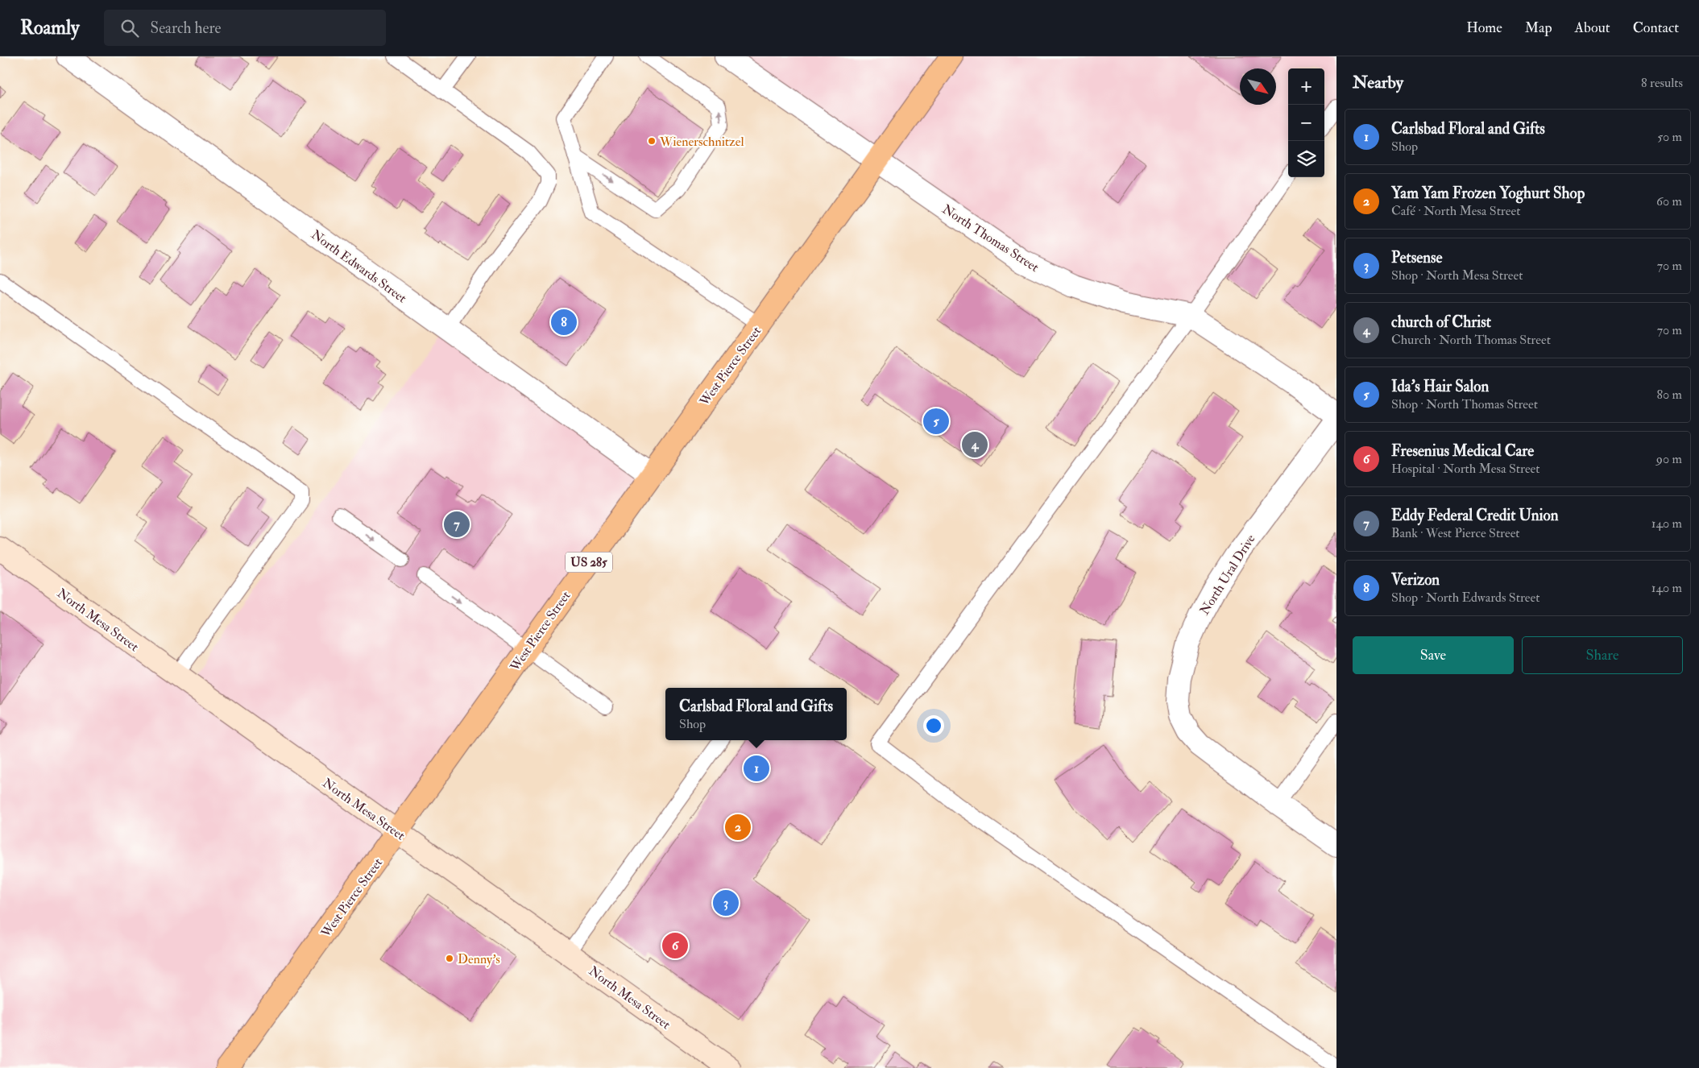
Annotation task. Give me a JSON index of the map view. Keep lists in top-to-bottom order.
{
  "streets": {
    "highway": ["West Pierce Street", "US 285"],
    "street": [
      "North Thomas Street",
      "North Edwards Street",
      "North Ural Drive",
      "North Mesa Street"
    ]
  },
  "crossings": [
    ["North Thomas Street", "West Pierce Street"],
    ["North Edwards Street", "West Pierce Street"],
    ["West Pierce Street", "North Mesa Street"]
  ],
  "places": ["Wienerschnitzel", "Denny's"],
  "north": "bottom right",
  "page": {
    "header": "Roamly",
    "search": "Search here",
    "nav": [
      "Home",
      "Map",
      "About",
      "Contact"
    ],
    "heading": ["Nearby", "8 results"],
    "map_buttons": ["+", "−"],
    "list": [
      {
        "mark": "1",
        "name": "Carlsbad Floral and Gifts",
        "note": "Shop",
        "value": "50 m"
      },
      {
        "mark": "2",
        "name": "Yam Yam Frozen Yoghurt Shop",
        "note": "Café · North Mesa Street",
        "value": "60 m"
      },
      {
        "mark": "3",
        "name": "Petsense",
        "note": "Shop · North Mesa Street",
        "value": "70 m"
      },
      {
        "mark": "4",
        "name": "church of Christ",
        "note": "Church · North Thomas Street",
        "value": "70 m"
      },
      {
        "mark": "5",
        "name": "Ida's Hair Salon",
        "note": "Shop · North Thomas Street",
        "value": "80 m"
      },
      {
        "mark": "6",
        "name": "Fresenius Medical Care",
        "note": "Hospital · North Mesa Street",
        "value": "90 m"
      },
      {
        "mark": "7",
        "name": "Eddy Federal Credit Union",
        "note": "Bank · West Pierce Street",
        "value": "140 m"
      },
      {
        "mark": "8",
        "name": "Verizon",
        "note": "Shop · North Edwards Street",
        "value": "140 m"
      }
    ],
    "pins": [
      "8",
      "5",
      "4",
      "7",
      "1",
      "2",
      "3",
      "6"
    ],
    "buttons": ["Save", "Share"],
    "popup": ["Carlsbad Floral and Gifts", "Shop"]
  }
}
